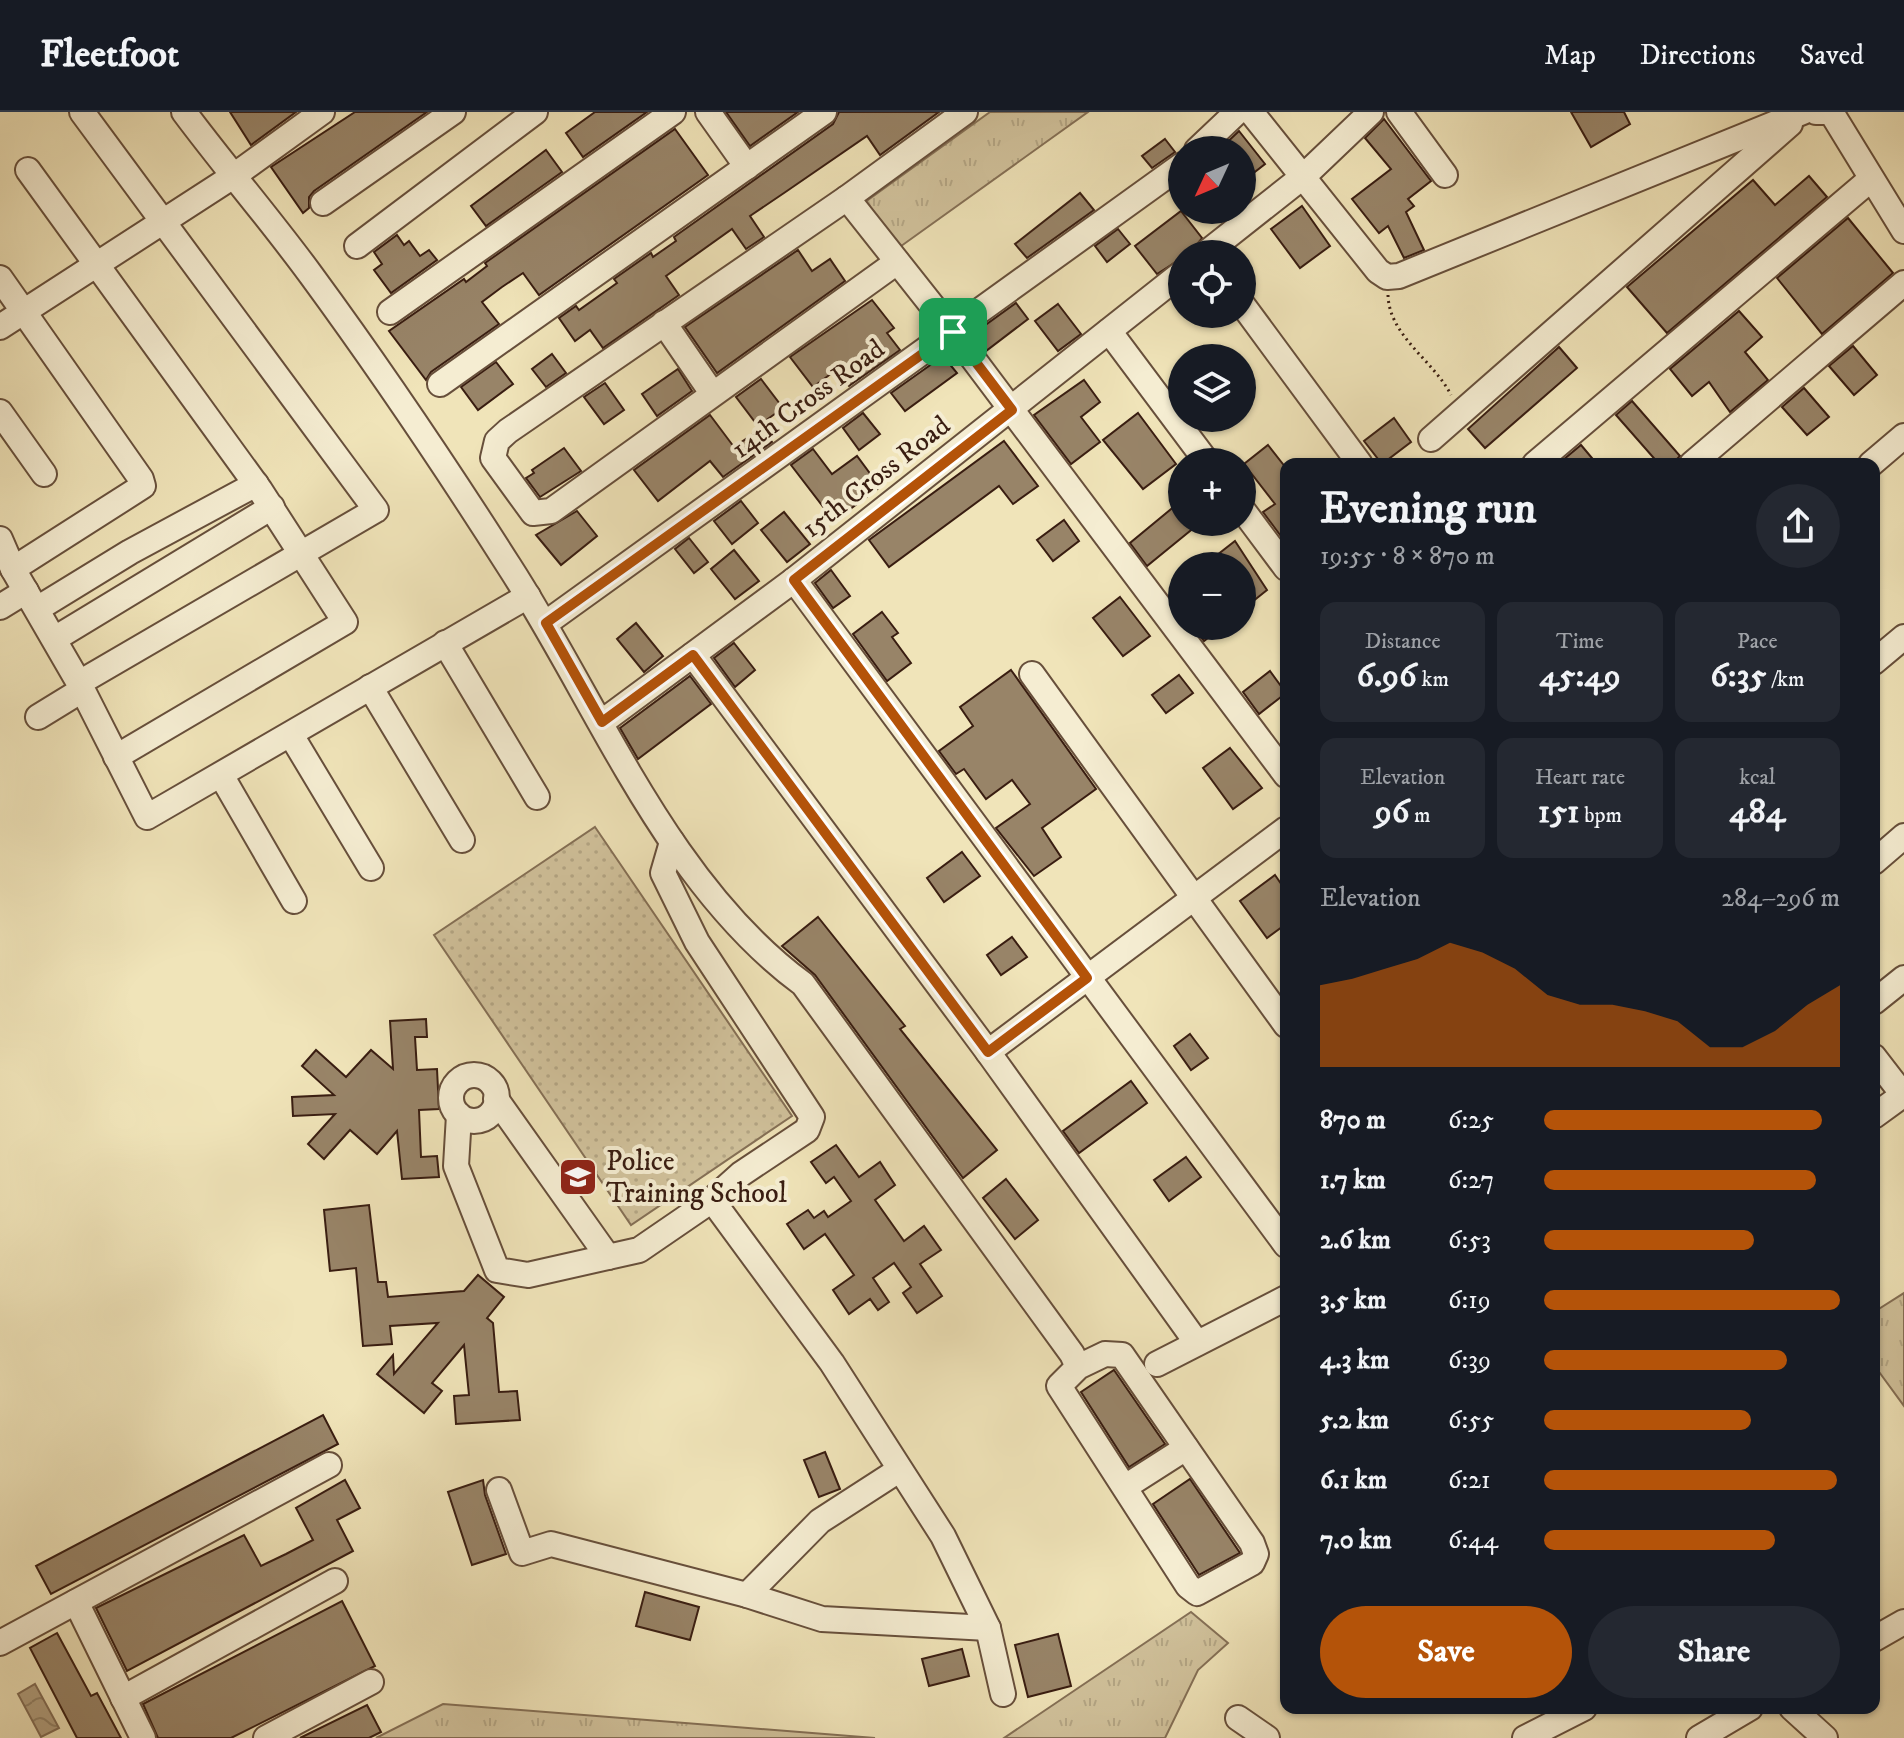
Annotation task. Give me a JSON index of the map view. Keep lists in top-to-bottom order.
{
  "streets": {
    "street": ["14th Cross Road", "15th Cross Road"]
  },
  "places": {
    "school or university": ["Police Training School"]
  },
  "north": "bottom left",
  "page": {
    "header": "Fleetfoot",
    "nav": ["Map", "Directions", "Saved"],
    "map_buttons": ["+", "−"],
    "heading": ["Evening run", "19:55 · 8 × 870 m"],
    "stats": [
      ["Distance", "6.96 km"],
      ["Time", "45:49"],
      ["Pace", "6:35 /km"],
      ["Elevation", "96 m"],
      ["Heart rate", "151 bpm"],
      ["kcal", "484"]
    ],
    "chart": ["Elevation", "284–296 m"],
    "list": [
      {
        "name": "870 m",
        "note": "6:25"
      },
      {
        "name": "1.7 km",
        "note": "6:27"
      },
      {
        "name": "2.6 km",
        "note": "6:53"
      },
      {
        "name": "3.5 km",
        "note": "6:19"
      },
      {
        "name": "4.3 km",
        "note": "6:39"
      },
      {
        "name": "5.2 km",
        "note": "6:55"
      },
      {
        "name": "6.1 km",
        "note": "6:21"
      },
      {
        "name": "7.0 km",
        "note": "6:44"
      }
    ],
    "buttons": ["Save", "Share"]
  }
}
